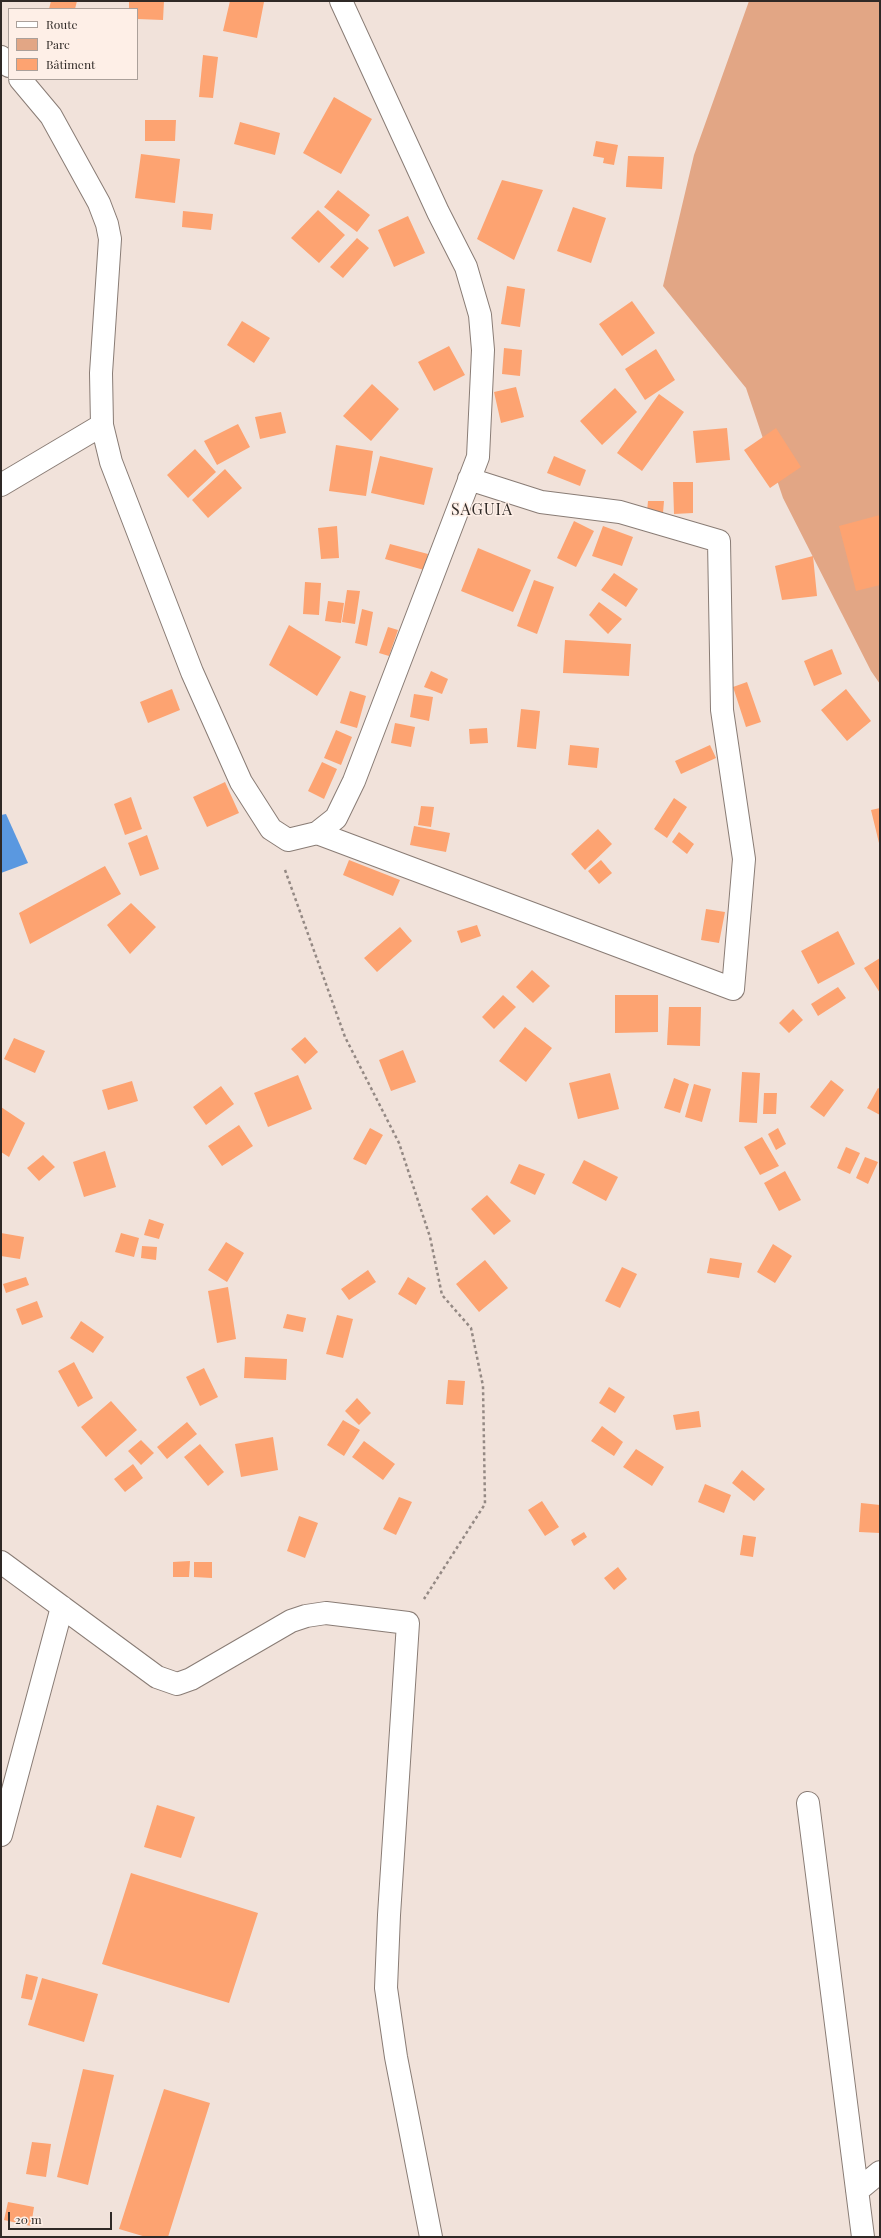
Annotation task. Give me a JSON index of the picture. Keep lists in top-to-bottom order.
{
  "districts": ["SAGUIA"],
  "legend": ["Route", "Parc", "Bâtiment"],
  "scale_bar": "20 m"
}
